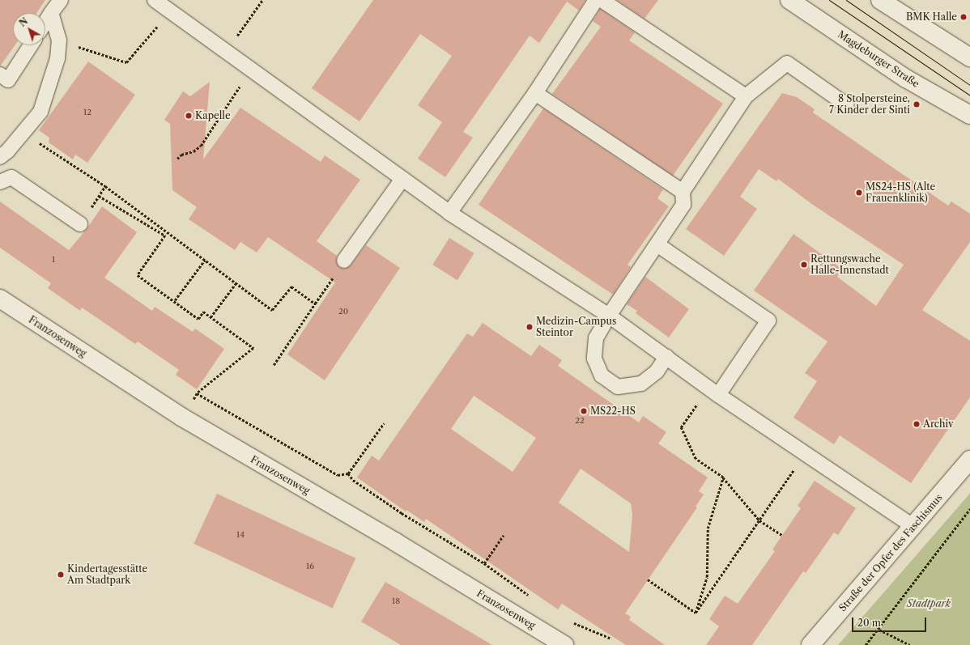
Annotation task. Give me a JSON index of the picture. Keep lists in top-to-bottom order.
{
  "streets": {
    "street": ["Magdeburger Straße", "Franzosenweg", "Straße der Opfer des Faschismus"]
  },
  "parks": ["Stadtpark"],
  "places": [
    "BMK Halle",
    "8 Stolpersteine, 7 Kinder der Sinti",
    "Kapelle",
    "MS24-HS (Alte Frauenklinik)",
    "Rettungswache Halle-Innenstadt",
    "Medizin-Campus Steintor",
    "MS22-HS",
    "Archiv",
    "Kindertagesstätte Am Stadtpark"
  ],
  "house_numbers": [
    "12",
    "1",
    "20",
    "22",
    "14",
    "16",
    "18"
  ],
  "scale_bar": "20 m",
  "north": "top left"
}
